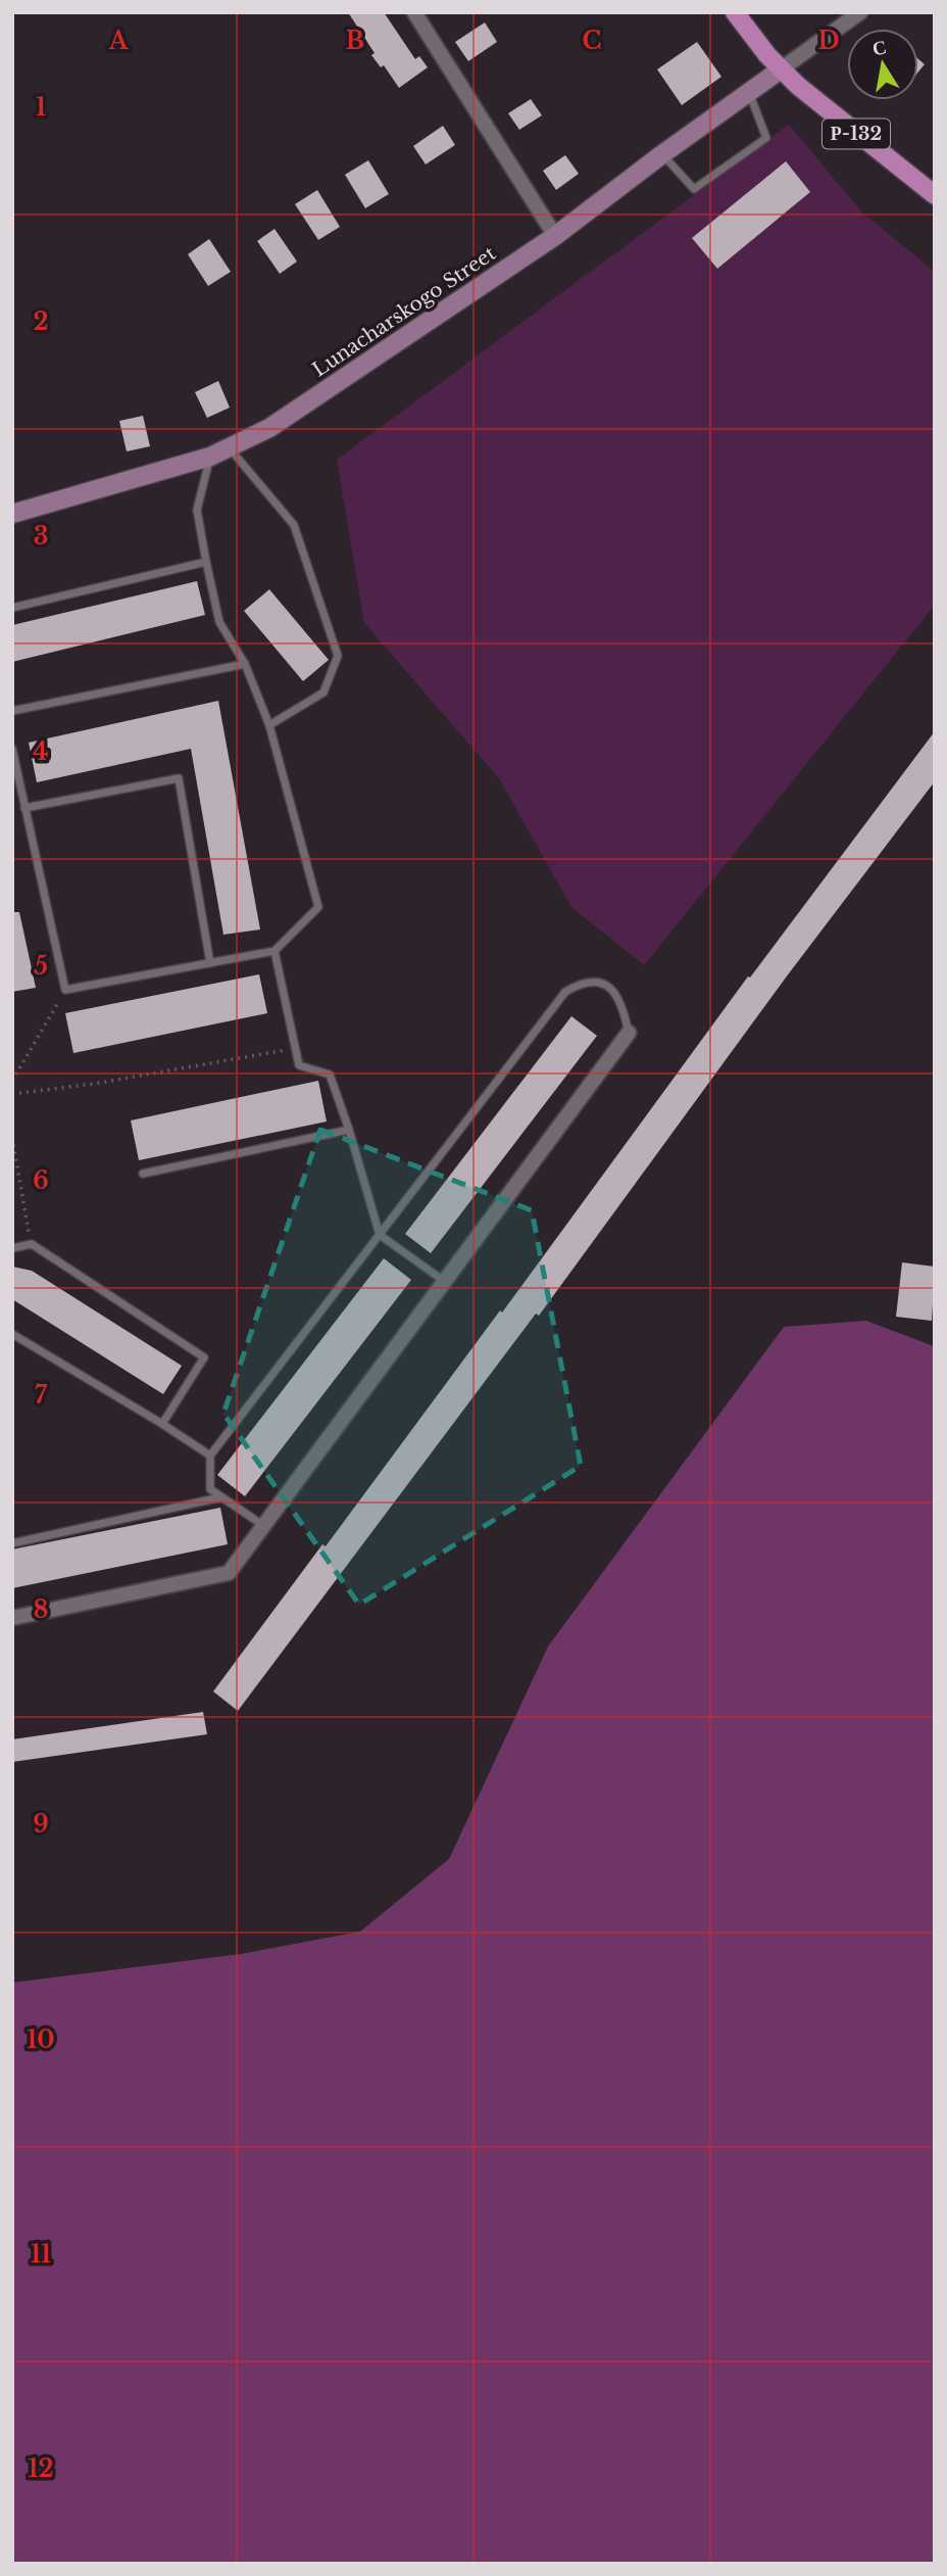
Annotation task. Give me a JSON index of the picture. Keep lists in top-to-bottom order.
{
  "streets": {
    "main road": ["Р-132"],
    "street": ["Lunacharskogo Street"]
  },
  "crossings": [
    ["Р-132", "Lunacharskogo Street"]
  ],
  "north": "top",
  "grid": {
    "columns": [
      "A",
      "B",
      "C",
      "D"
    ],
    "rows": [
      "1",
      "2",
      "3",
      "4",
      "5",
      "6",
      "7",
      "8",
      "9",
      "10",
      "11",
      "12"
    ]
  }
}
